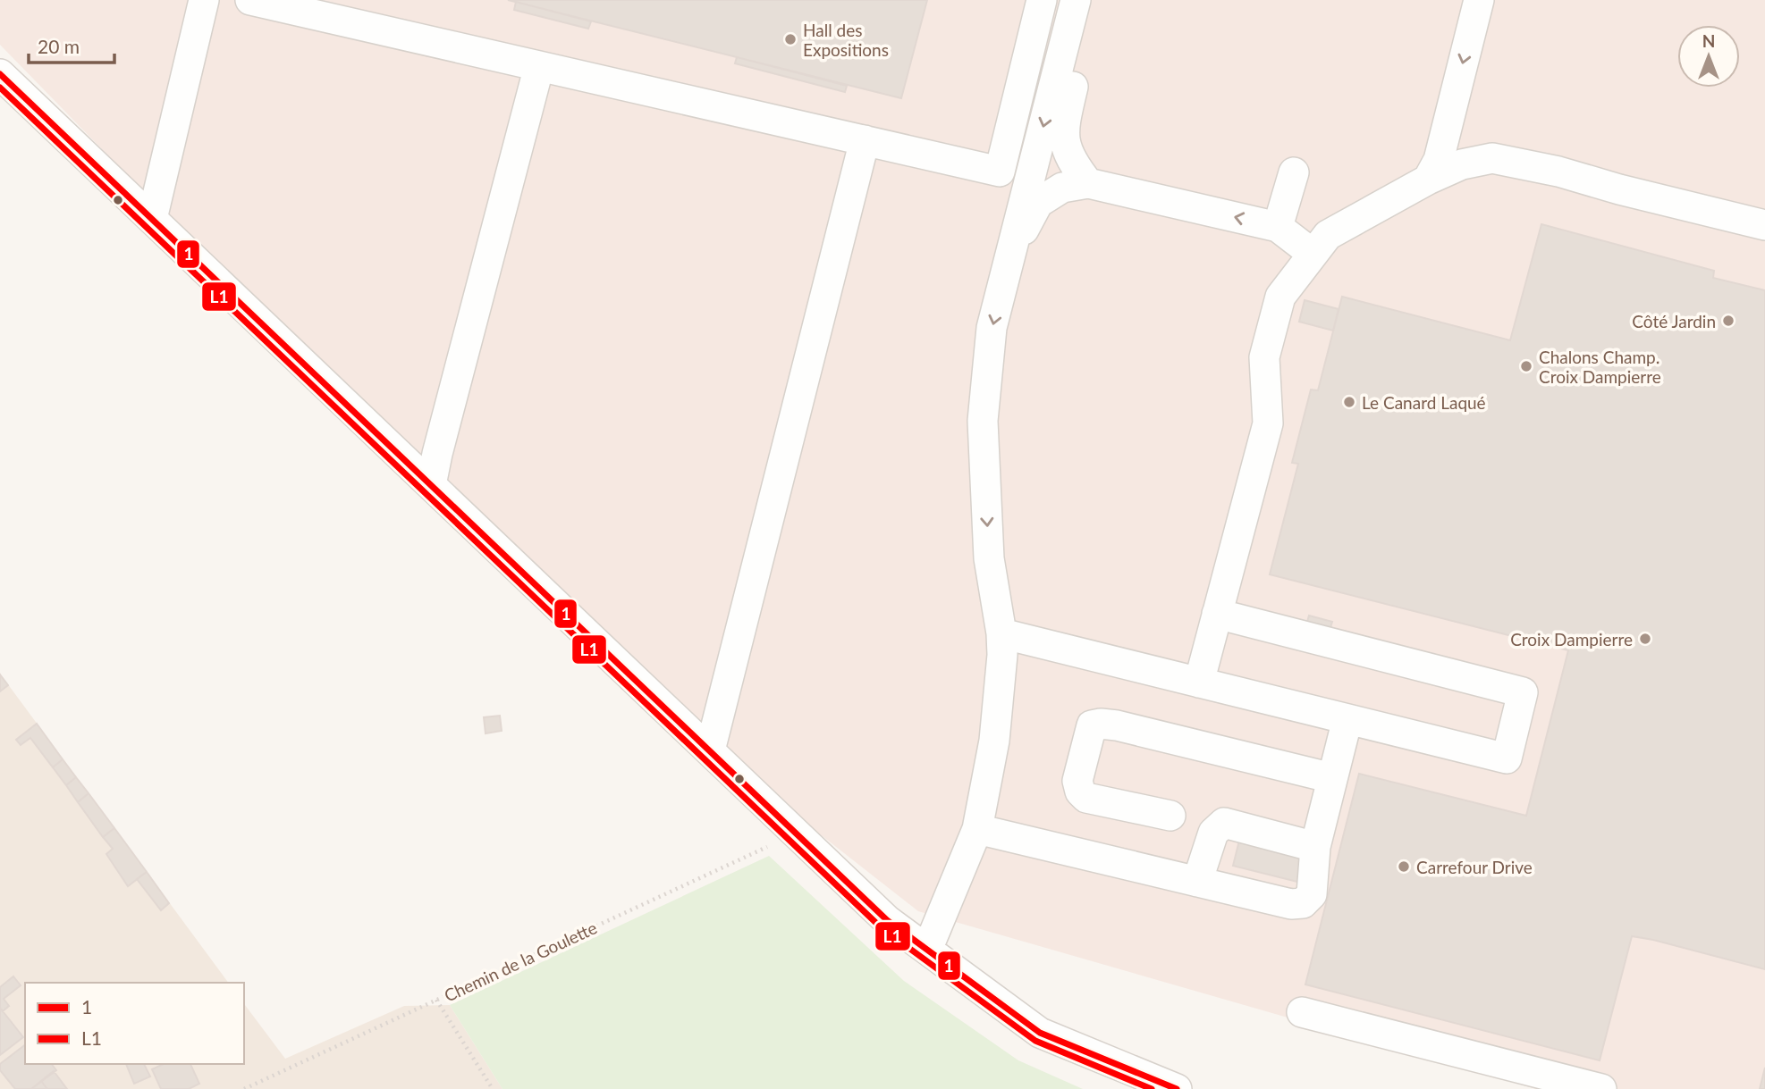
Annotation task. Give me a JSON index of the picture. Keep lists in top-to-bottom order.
{
  "streets": {
    "path": ["Chemin de la Goulette"]
  },
  "places": [
    "Hall des Expositions",
    "Côté Jardin",
    "Chalons Champ. Croix Dampierre",
    "Le Canard Laqué",
    "Croix Dampierre",
    "Carrefour Drive"
  ],
  "lines": ["transit line 1", "transit line L1"],
  "legend": ["1", "L1"],
  "scale_bar": "20 m",
  "north": "top"
}
